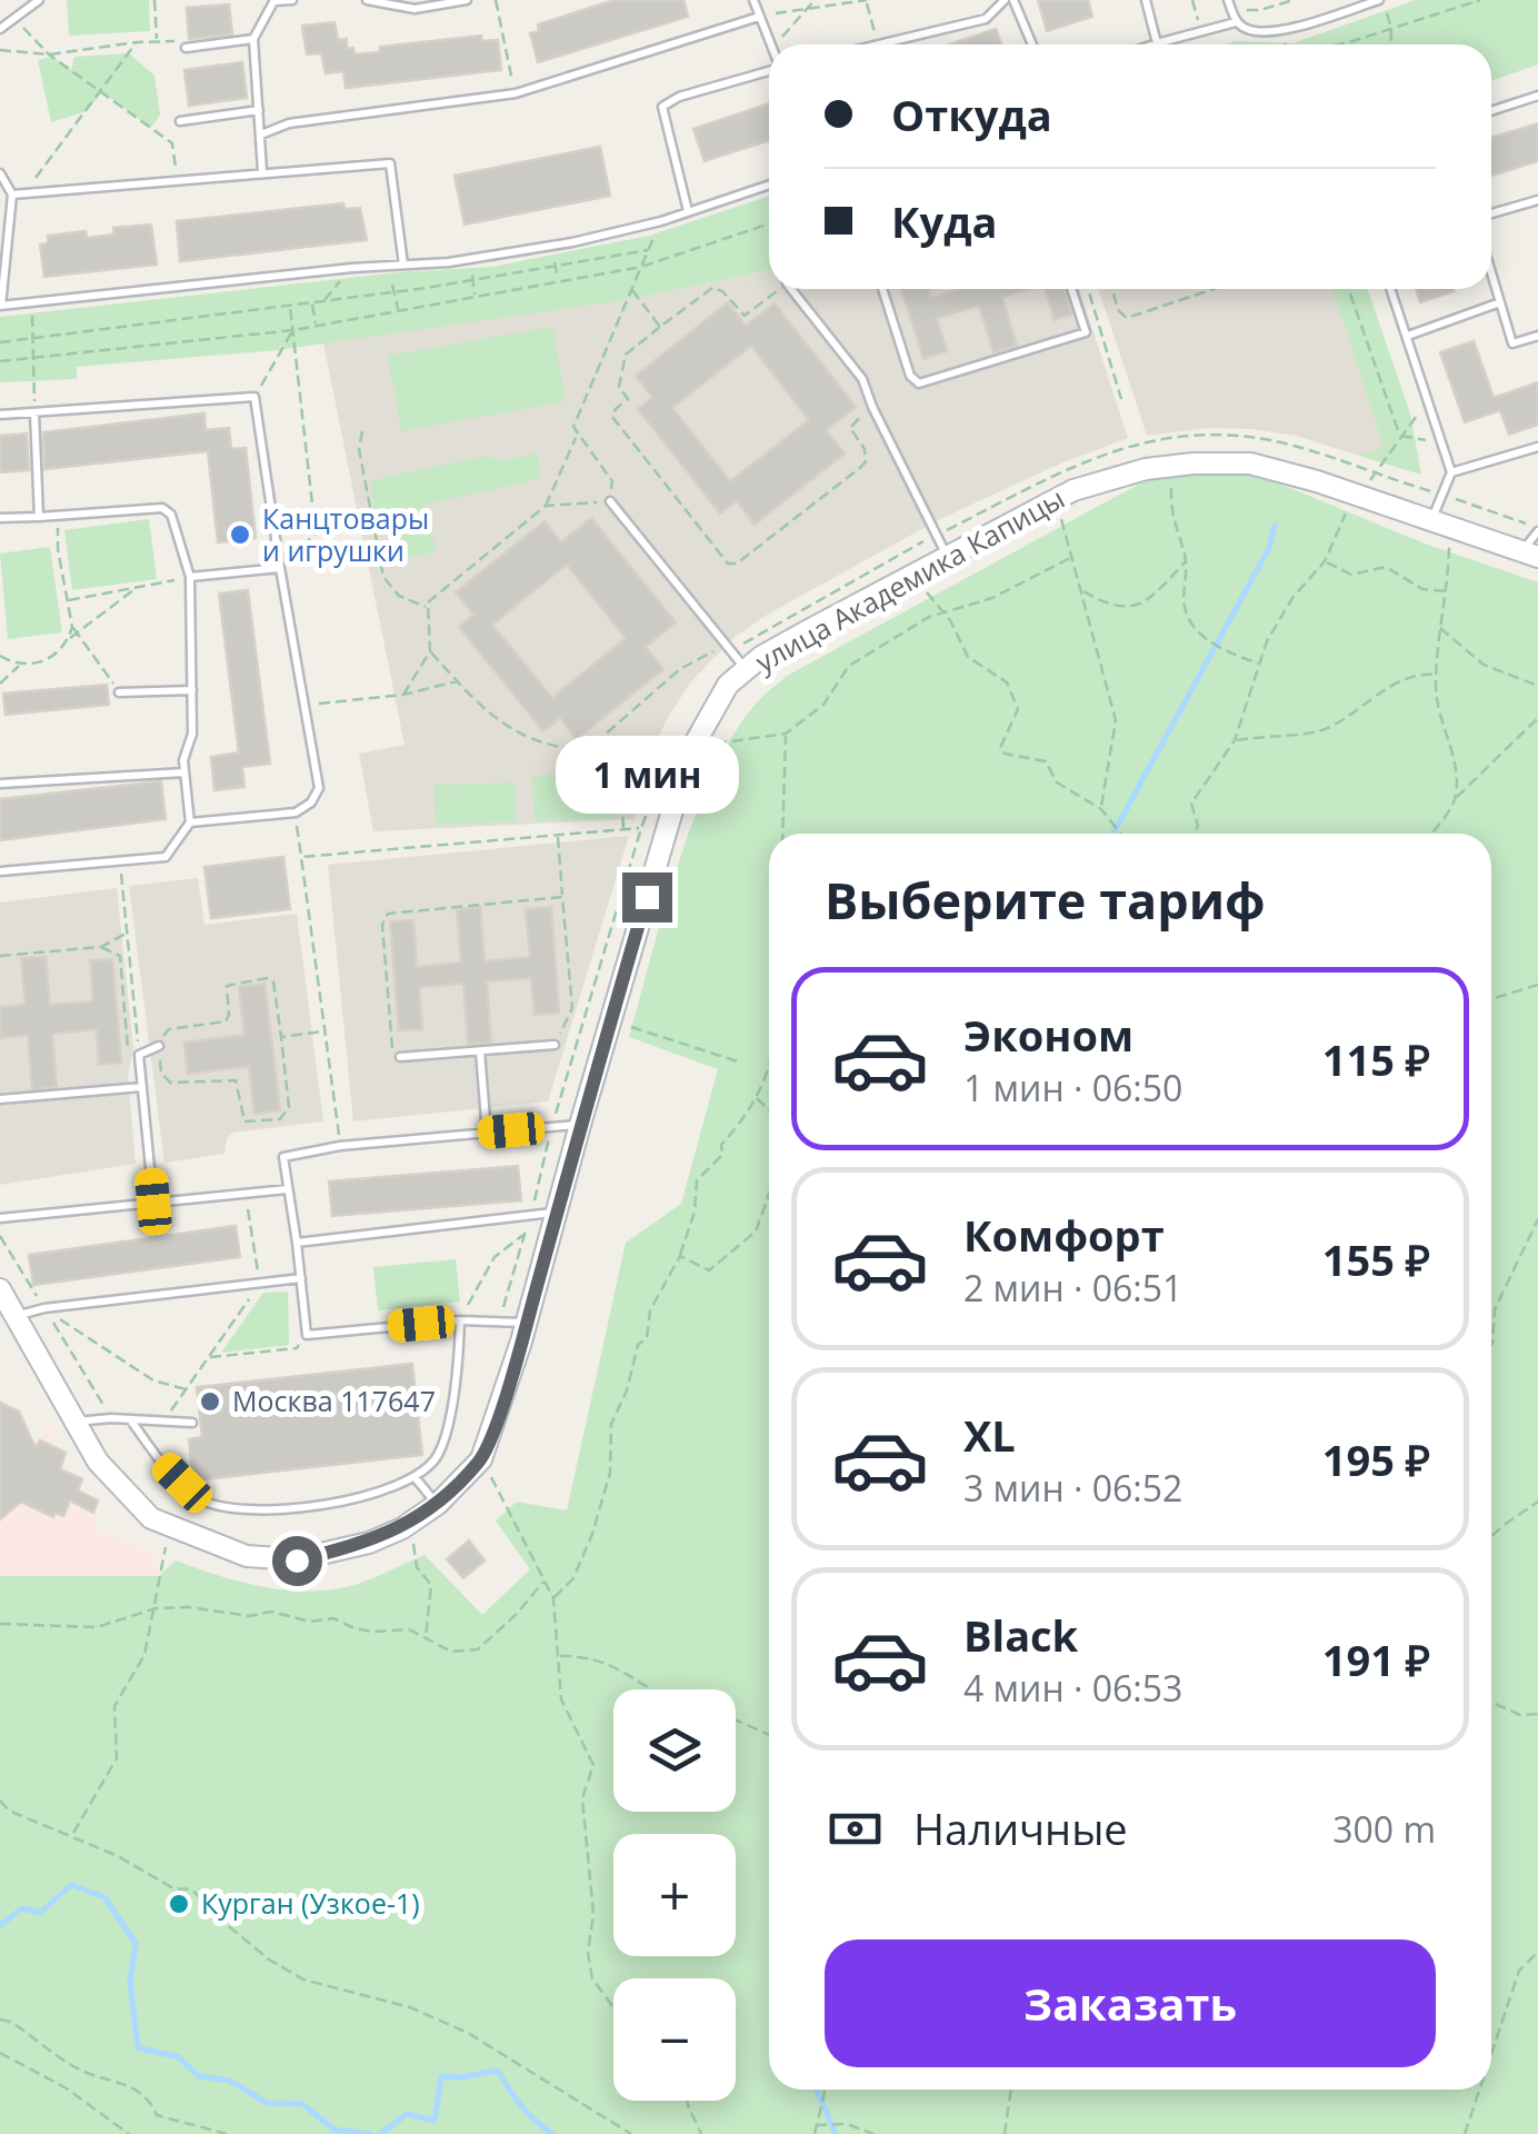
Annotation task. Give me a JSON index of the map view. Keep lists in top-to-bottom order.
{
  "streets": {
    "street": ["улица Академика Капицы"]
  },
  "places": ["Канцтовары и игрушки", "Москва 117647", "Курган (Узкое-1)"],
  "page": {
    "banner": ["Откуда", "Куда"],
    "bubble": "1 мин",
    "heading": "Выберите тариф",
    "list": [
      {
        "name": "Эконом",
        "note": "1 мин · 06:50",
        "value": "115 ₽"
      },
      {
        "name": "Комфорт",
        "note": "2 мин · 06:51",
        "value": "155 ₽"
      },
      {
        "name": "XL",
        "note": "3 мин · 06:52",
        "value": "195 ₽"
      },
      {
        "name": "Black",
        "note": "4 мин · 06:53",
        "value": "191 ₽"
      }
    ],
    "map_buttons": ["+", "−"],
    "pay": ["Наличные", "300 m"],
    "buttons": "Заказать"
  }
}
